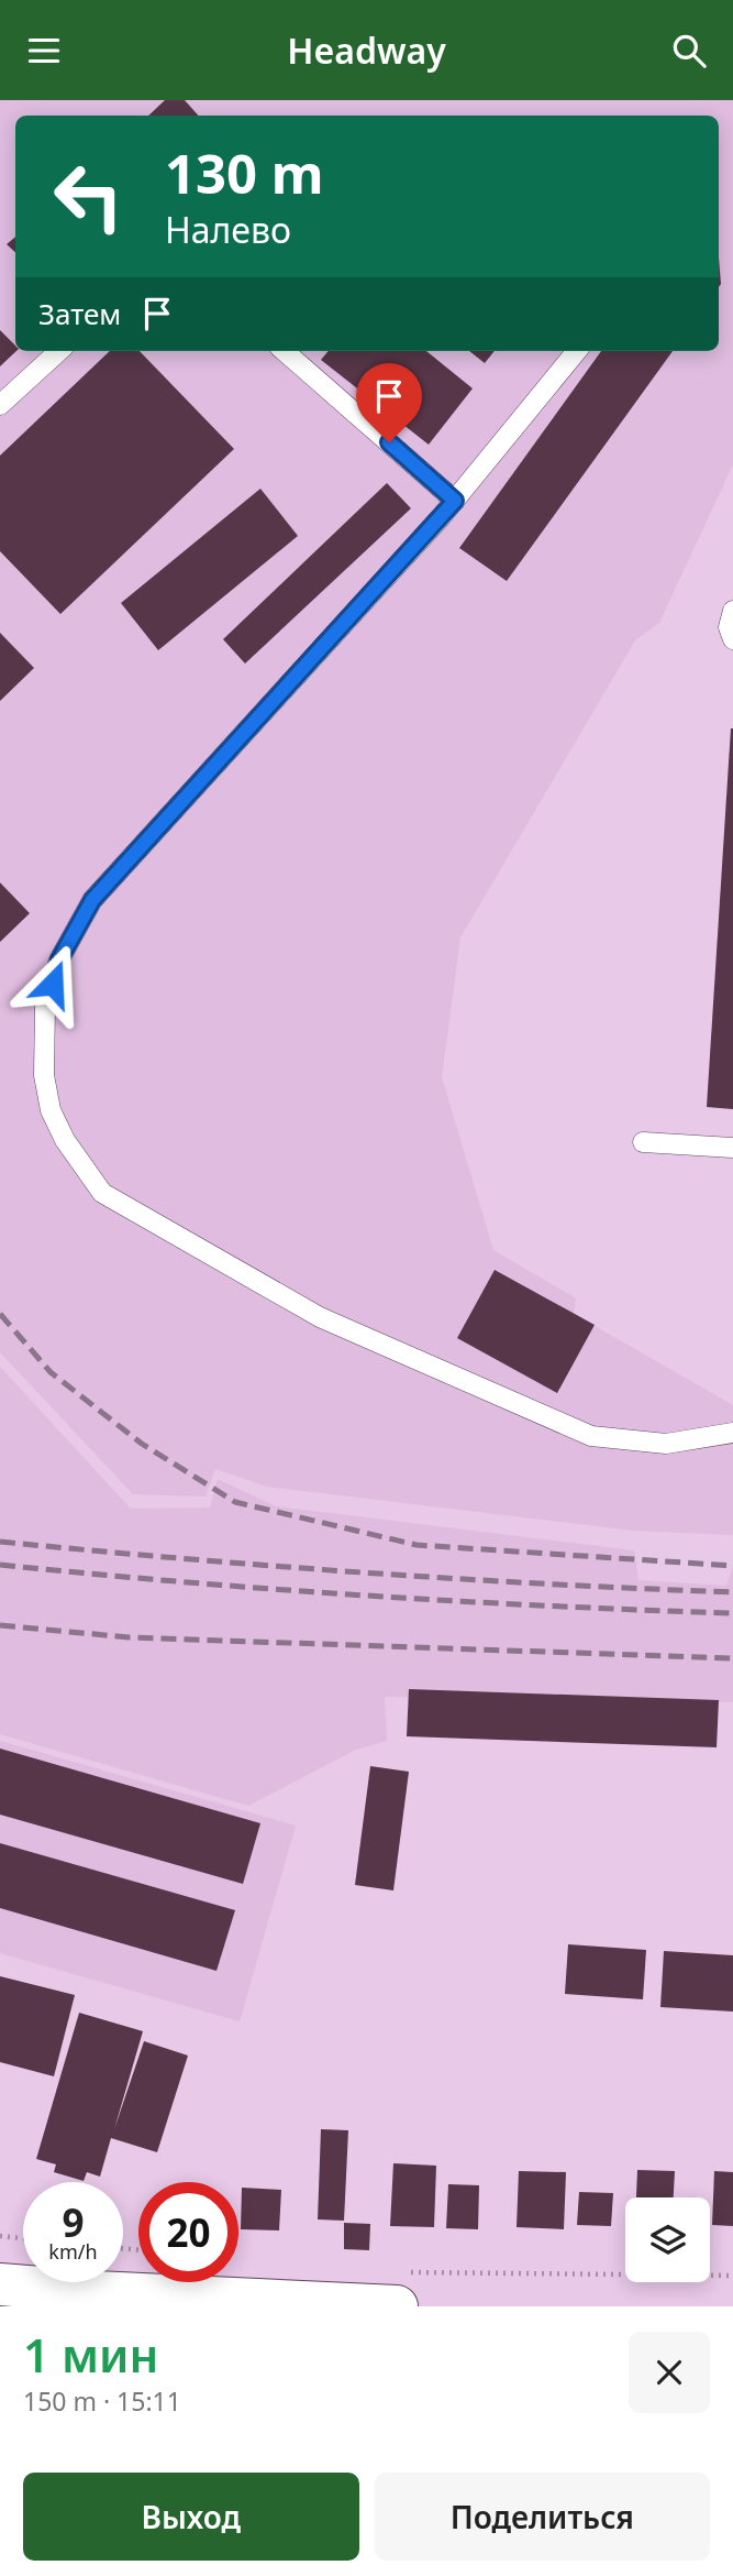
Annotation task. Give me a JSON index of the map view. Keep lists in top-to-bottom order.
{
  "page": {
    "header": "Headway",
    "turn": ["130 m", "Налево"],
    "then": "Затем",
    "speed": "9 km/h",
    "limit": "20",
    "heading": ["1 мин", "150 m · 15:11"],
    "buttons": ["Выход", "Поделиться"]
  }
}
